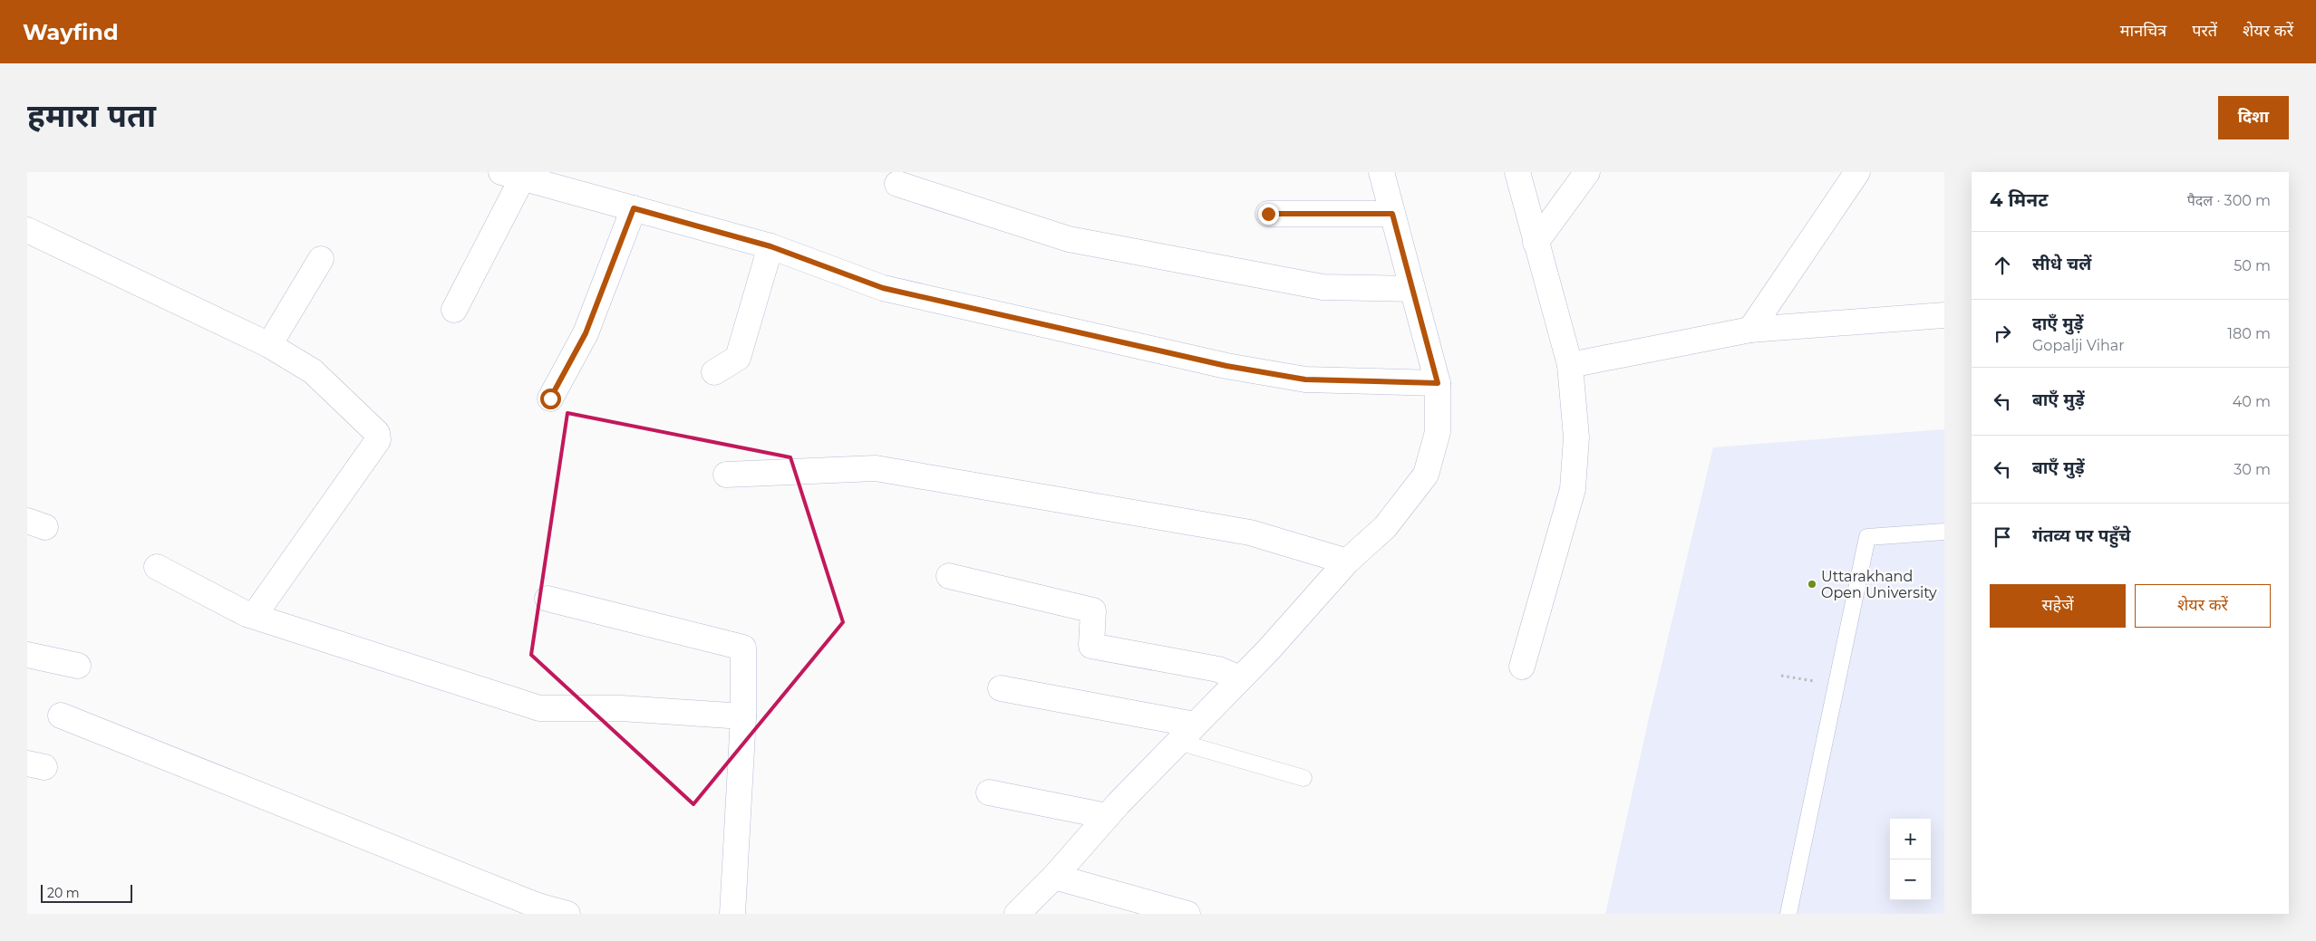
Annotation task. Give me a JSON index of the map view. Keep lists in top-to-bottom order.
{
  "places": ["Uttarakhand Open University"],
  "scale_bar": "20 m",
  "page": {
    "header": "Wayfind",
    "nav": ["मानचित्र", "परतें", "शेयर करें"],
    "title": "हमारा पता",
    "buttons": [
      "दिशा",
      ["सहेजें", "शेयर करें"]
    ],
    "heading": ["4 मिनट", "पैदल · 300 m"],
    "list": [
      ["सीधे चलें", "50 m"],
      ["दाएँ मुड़ें", "Gopalji Vihar", "180 m"],
      ["बाएँ मुड़ें", "40 m"],
      ["बाएँ मुड़ें", "30 m"],
      "गंतव्य पर पहुँचे"
    ],
    "map_buttons": ["+", "−"],
    "scale": "20 m"
  }
}
